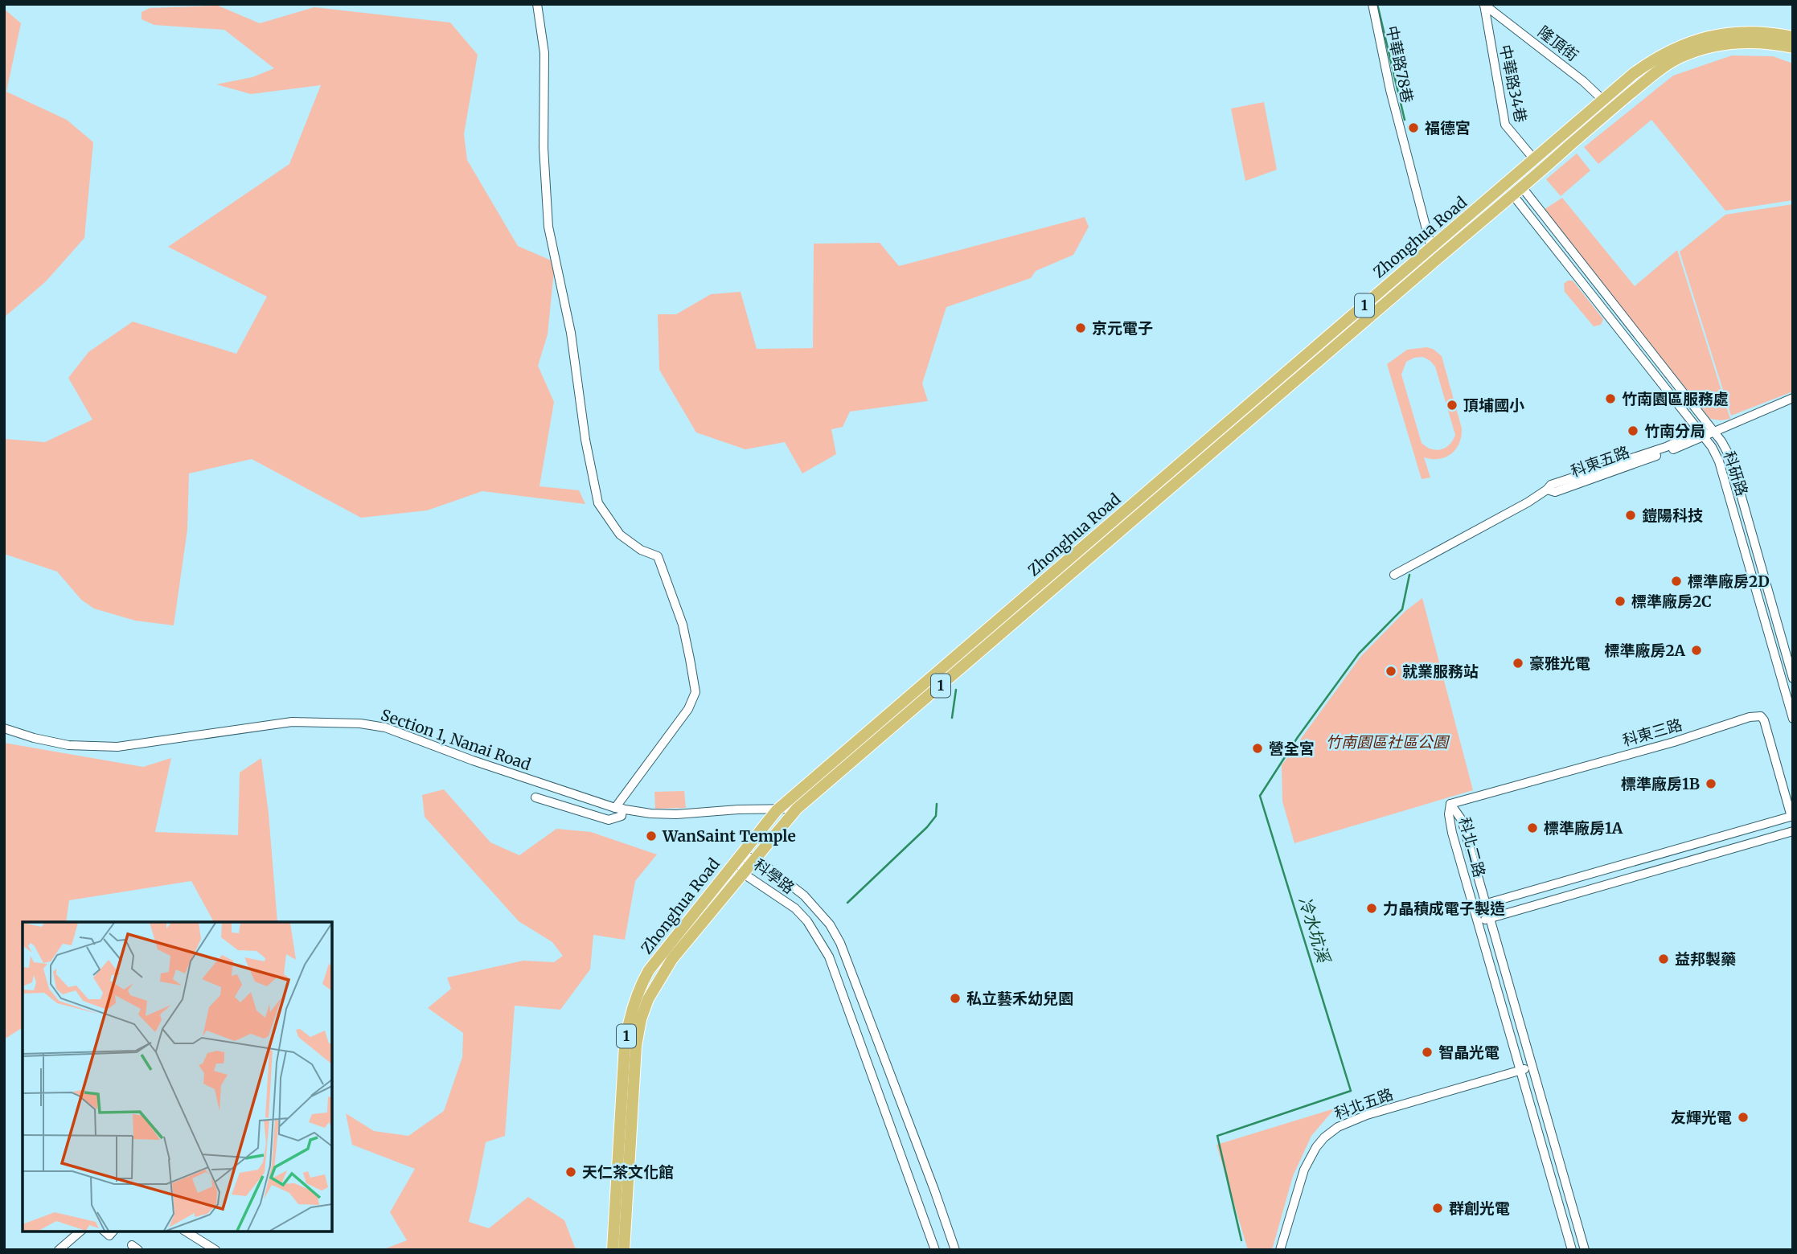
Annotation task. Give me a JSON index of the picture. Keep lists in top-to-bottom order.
{
  "streets": {
    "main road": ["Zhonghua Road", "1"],
    "street": [
      "隆頂街",
      "中華路78巷",
      "中華路34巷",
      "科東五路",
      "科研路",
      "科東三路",
      "Section 1, Nanai Road",
      "科北二路",
      "科學路",
      "科北五路"
    ]
  },
  "crossings": [
    ["隆頂街", "中華路34巷"],
    ["隆頂街", "Zhonghua Road"],
    ["中華路78巷", "Zhonghua Road"],
    ["中華路34巷", "Zhonghua Road"],
    ["Zhonghua Road", "科研路"],
    ["Zhonghua Road", "Section 1, Nanai Road"],
    ["Zhonghua Road", "科學路"],
    ["科東五路", "科研路"],
    ["科東三路", "科北二路"],
    ["科北二路", "科北五路"]
  ],
  "water": ["冷水坑溪"],
  "parks": ["竹南園區社區公園"],
  "places": [
    "福德宮",
    "京元電子",
    "竹南園區服務處",
    "頂埔國小",
    "竹南分局",
    "鎧陽科技",
    "標準廠房2D",
    "標準廠房2C",
    "標準廠房2A",
    "豪雅光電",
    "就業服務站",
    "營全宮",
    "標準廠房1B",
    "標準廠房1A",
    "WanSaint Temple",
    "力晶積成電子製造",
    "益邦製藥",
    "私立藝禾幼兒園",
    "智晶光電",
    "友輝光電",
    "天仁茶文化館",
    "群創光電"
  ]
}
